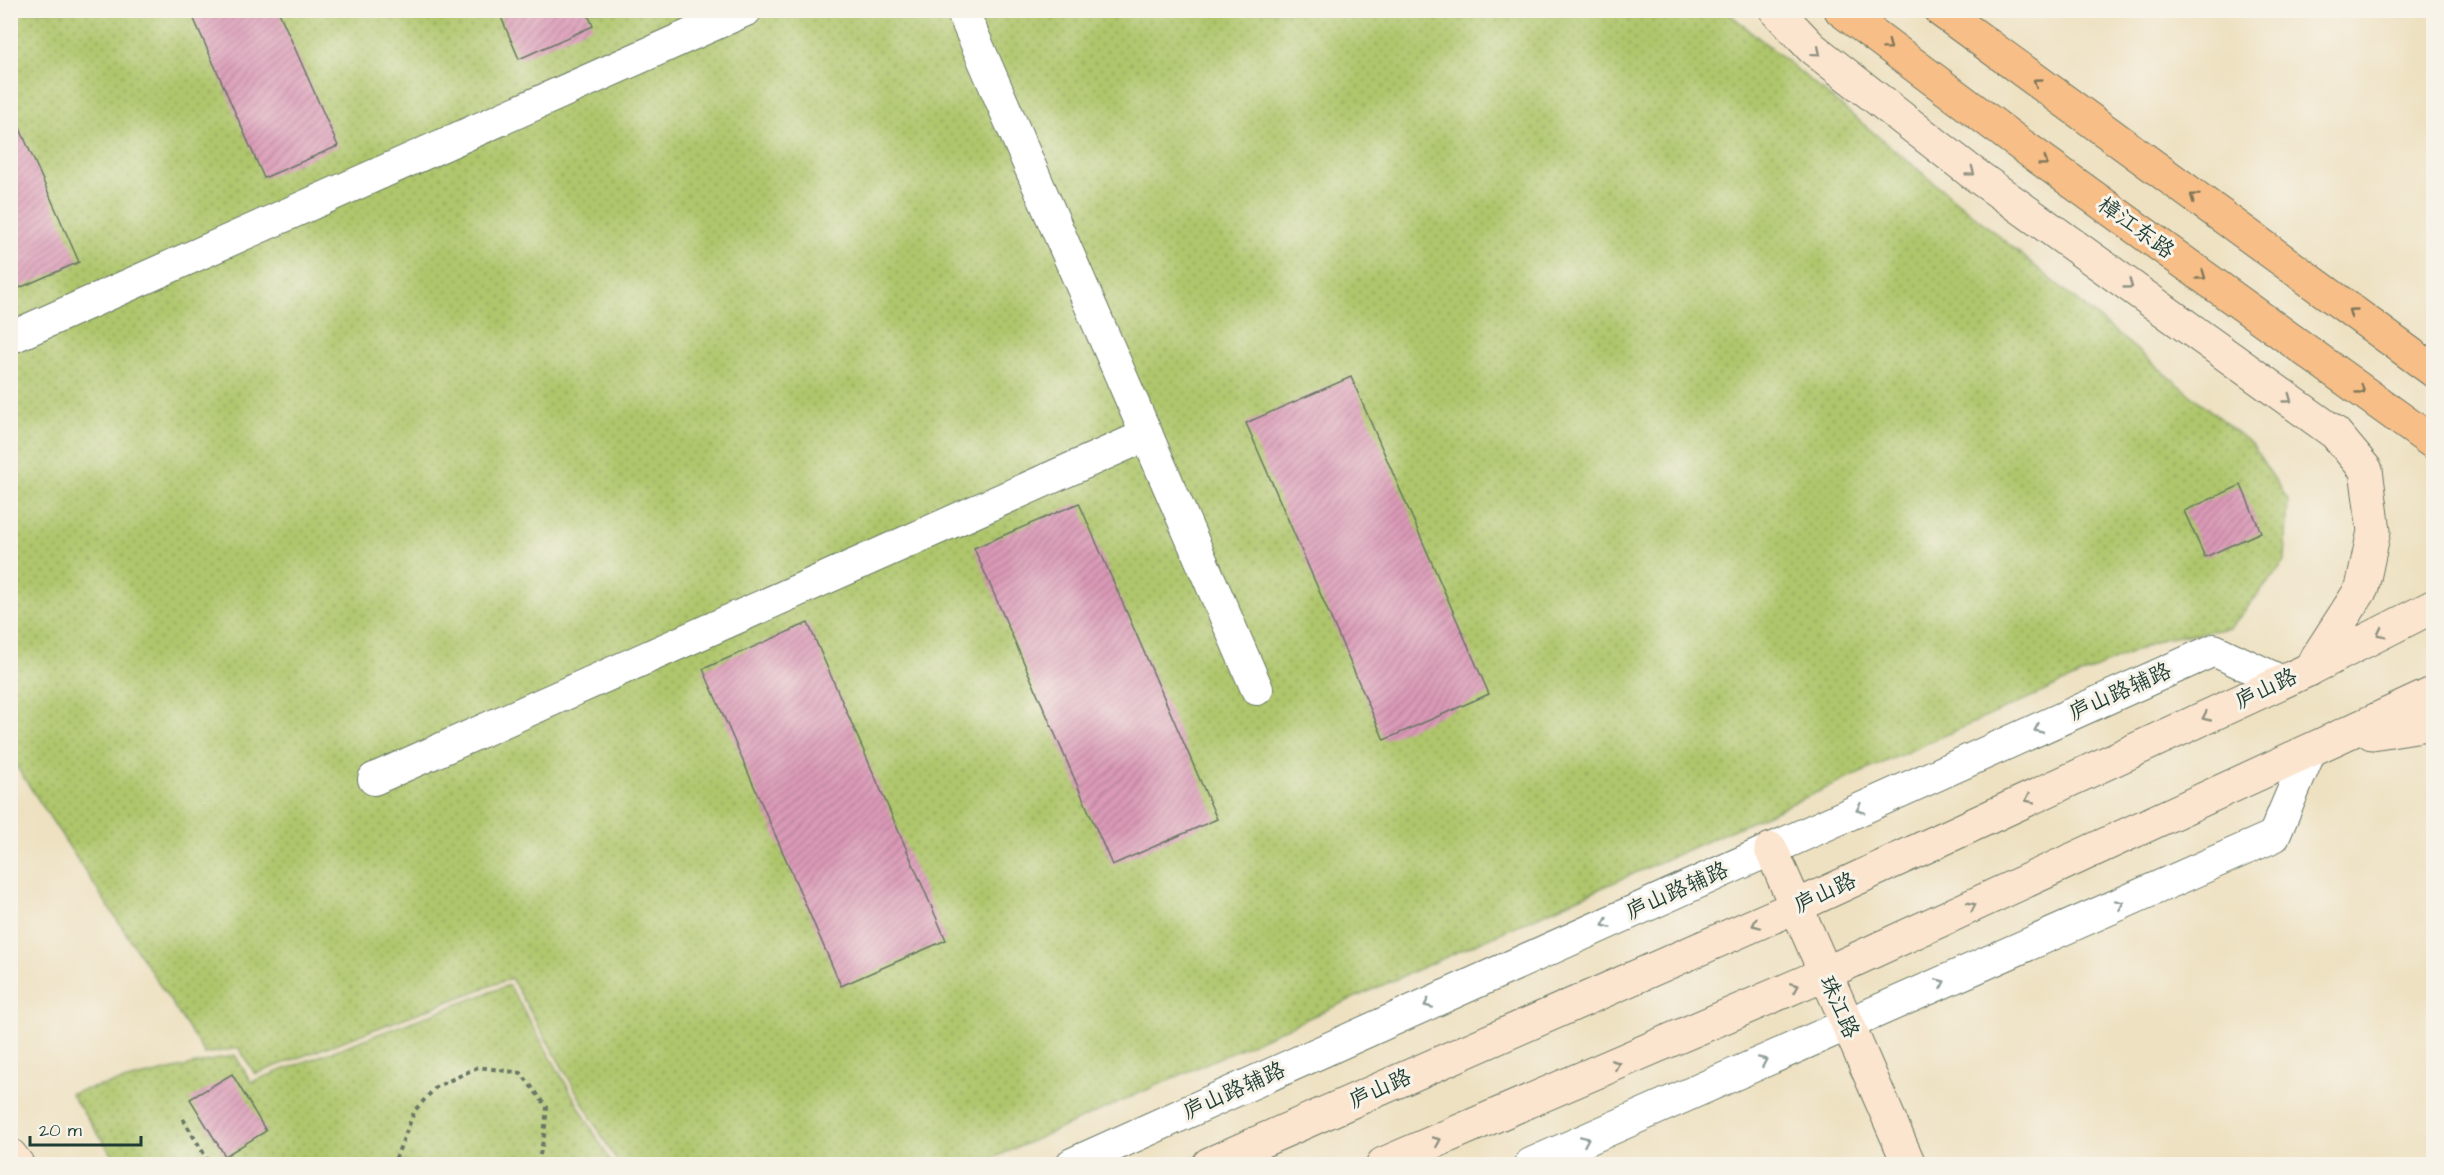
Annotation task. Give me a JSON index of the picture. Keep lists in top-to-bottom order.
{
  "streets": {
    "main road": ["樟江东路", "庐山路", "珠江路"],
    "street": ["庐山路辅路"]
  },
  "crossings": [
    ["庐山路", "庐山路辅路"],
    ["庐山路", "珠江路"],
    ["庐山路辅路", "珠江路"]
  ],
  "scale_bar": "20 m"
}
